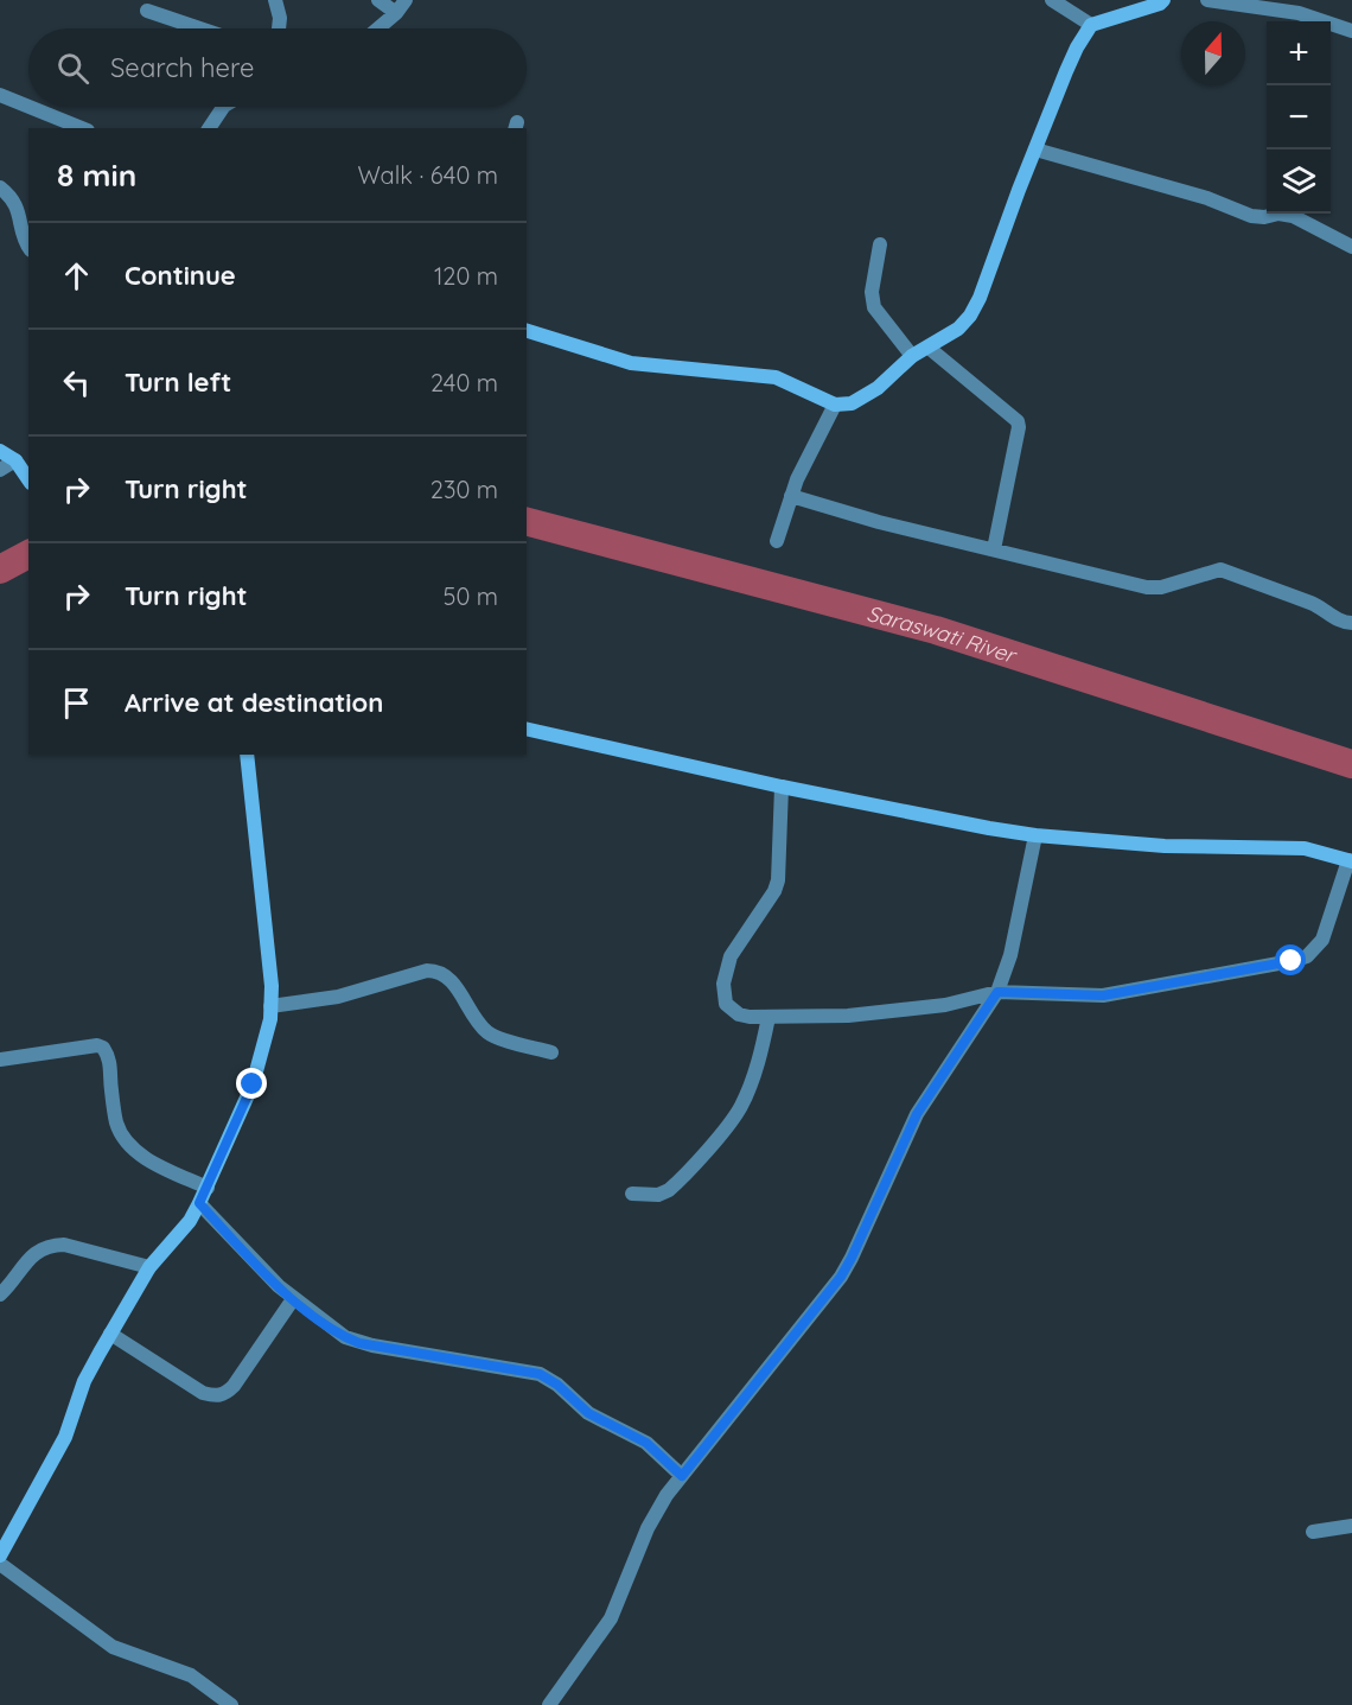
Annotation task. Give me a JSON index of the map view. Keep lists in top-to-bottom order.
{
  "water": ["Saraswati River"],
  "north": "top",
  "page": {
    "map_buttons": ["+", "−"],
    "search": "Search here",
    "heading": ["8 min", "Walk · 640 m"],
    "list": [
      ["Continue", "120 m"],
      ["Turn left", "240 m"],
      ["Turn right", "230 m"],
      ["Turn right", "50 m"],
      "Arrive at destination"
    ]
  }
}
